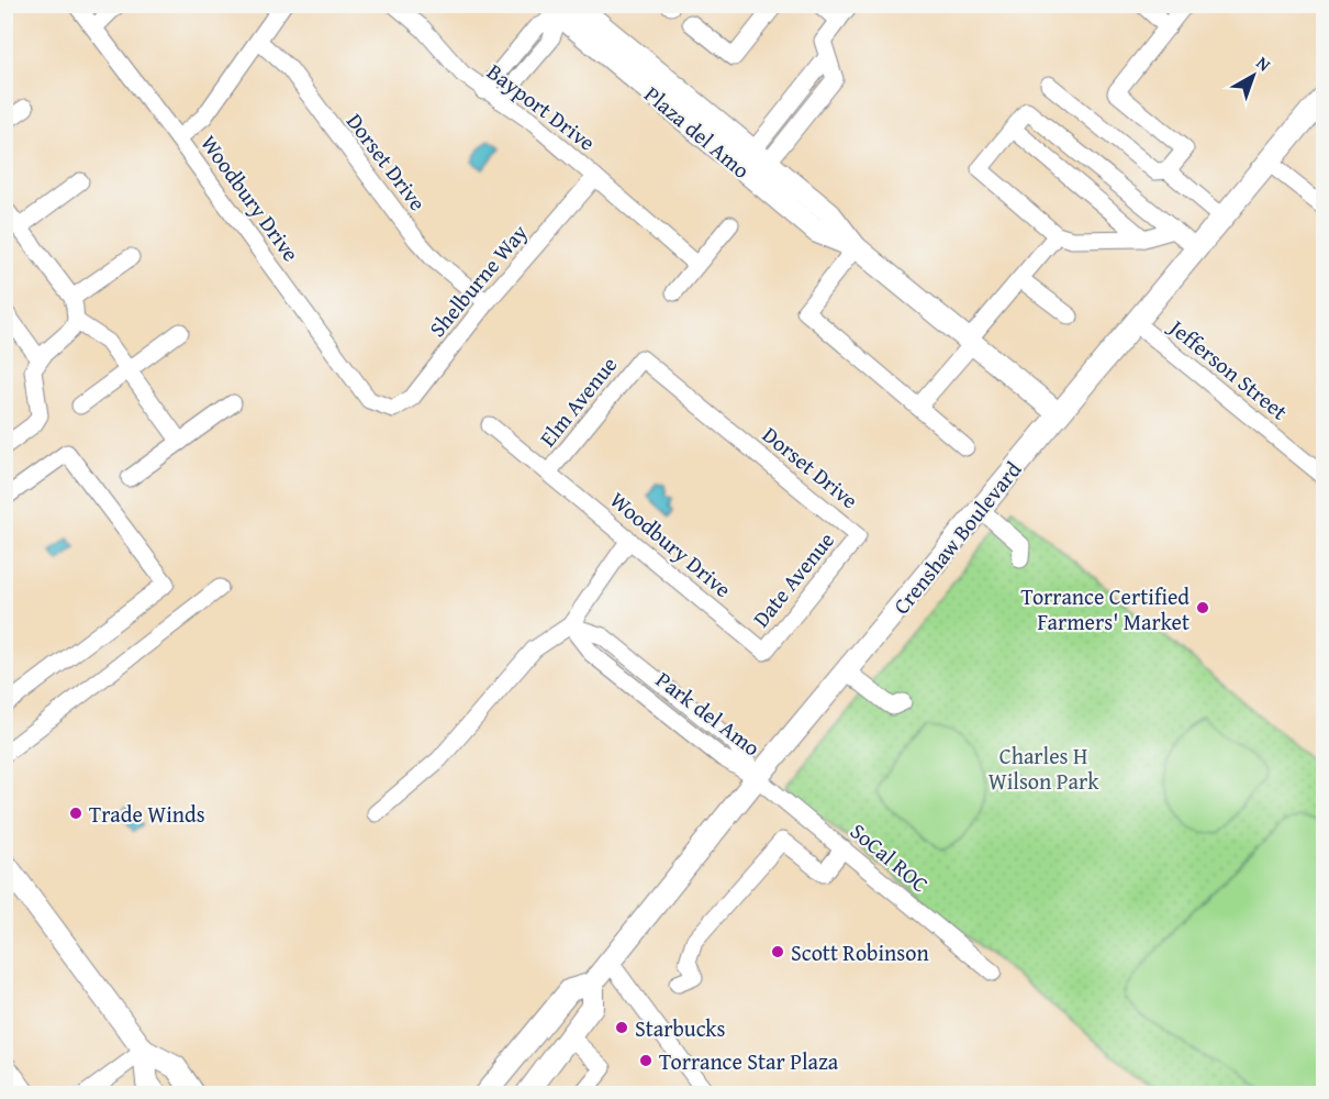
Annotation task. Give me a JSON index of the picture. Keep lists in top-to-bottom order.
{
  "streets": {
    "main road": ["Plaza del Amo", "Crenshaw Boulevard"],
    "street": [
      "Bayport Drive",
      "Dorset Drive",
      "Woodbury Drive",
      "Shelburne Way",
      "Jefferson Street",
      "Elm Avenue",
      "Date Avenue",
      "Park del Amo",
      "SoCal ROC"
    ]
  },
  "crossings": [
    ["Bayport Drive", "Shelburne Way"],
    ["Plaza del Amo", "Crenshaw Boulevard"],
    ["Dorset Drive", "Shelburne Way"],
    ["Dorset Drive", "Elm Avenue"],
    ["Dorset Drive", "Date Avenue"],
    ["Woodbury Drive", "Shelburne Way"],
    ["Woodbury Drive", "Elm Avenue"],
    ["Woodbury Drive", "Date Avenue"],
    ["Jefferson Street", "Crenshaw Boulevard"],
    ["Crenshaw Boulevard", "Park del Amo"],
    ["Crenshaw Boulevard", "SoCal ROC"],
    ["Park del Amo", "SoCal ROC"]
  ],
  "parks": ["Charles H Wilson Park"],
  "places": [
    "Torrance Certified Farmers' Market",
    "Trade Winds",
    "Scott Robinson",
    "Starbucks",
    "Torrance Star Plaza"
  ],
  "north": "top right"
}
